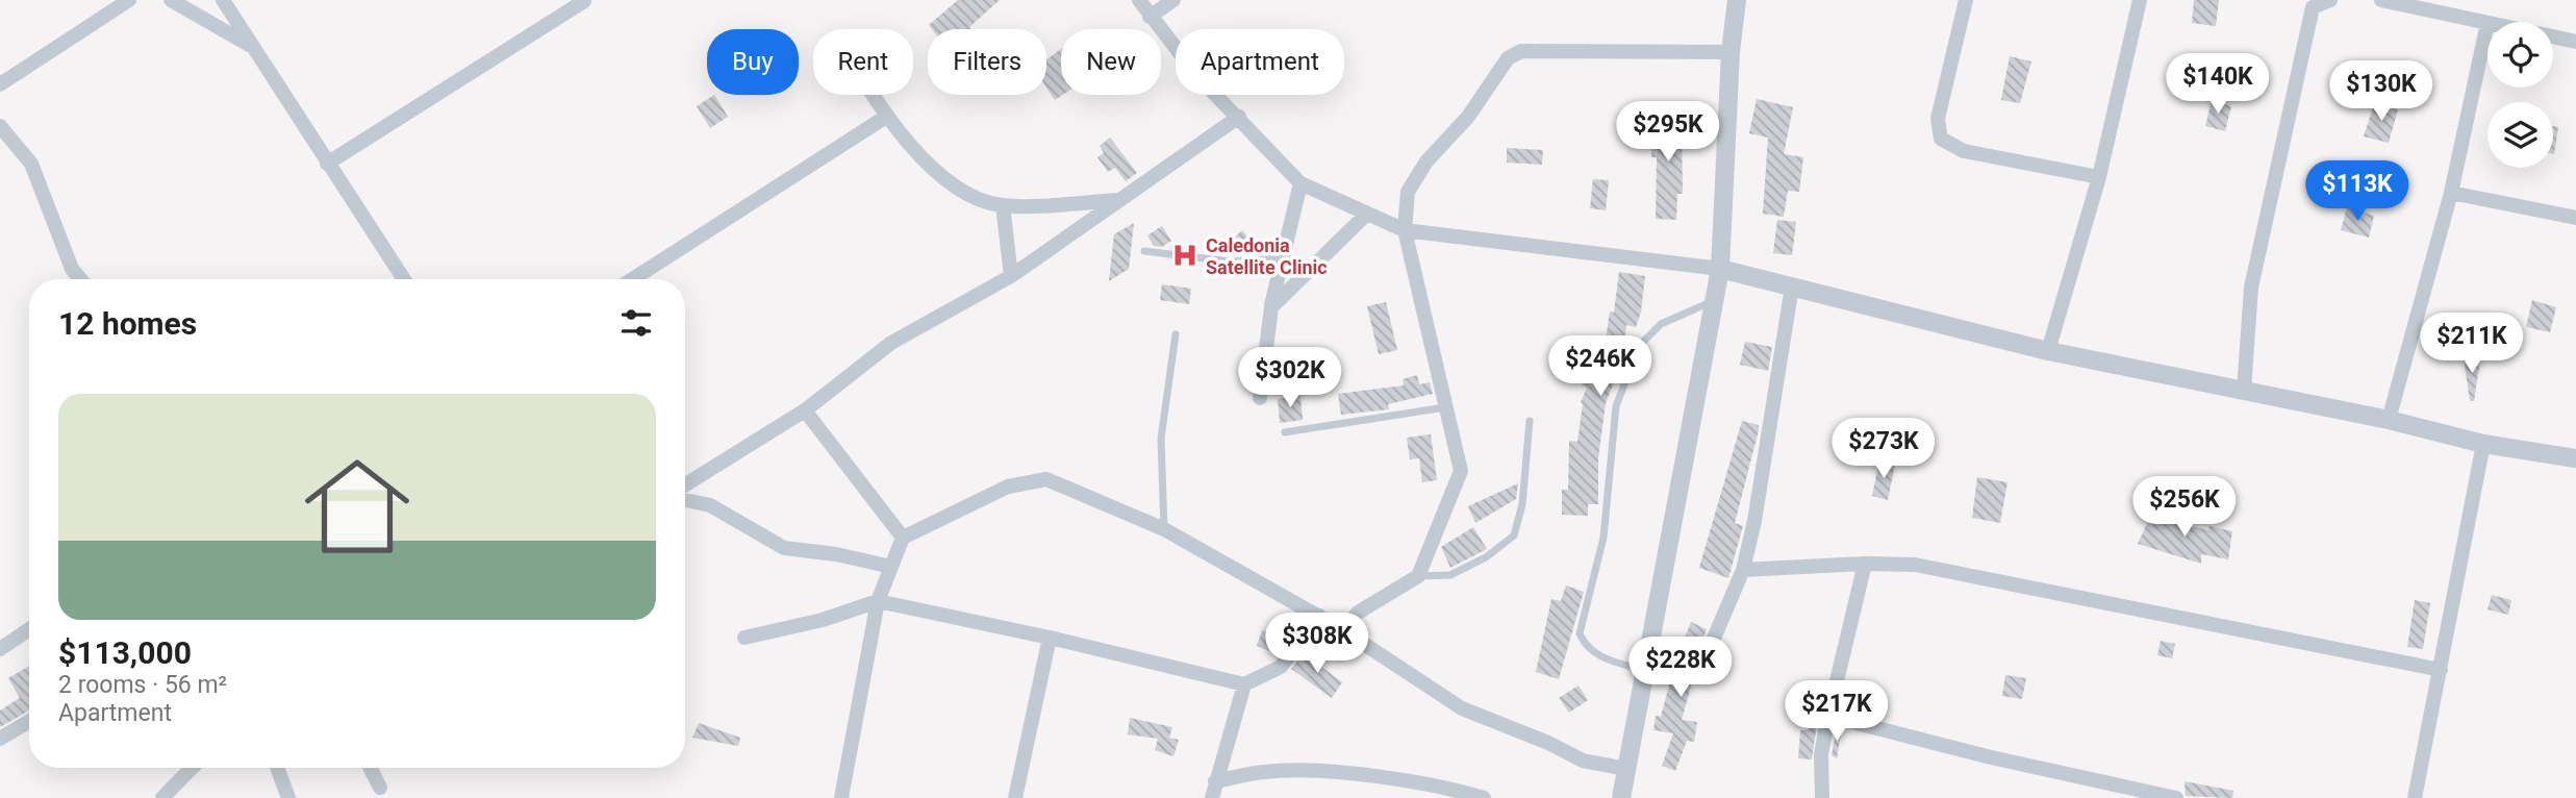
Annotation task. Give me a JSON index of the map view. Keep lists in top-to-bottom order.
{
  "places": {
    "hospital": ["Caledonia Satellite Clinic"]
  },
  "page": {
    "chip": [
      "Buy",
      "Rent",
      "Filters",
      "New",
      "Apartment"
    ],
    "price": [
      "$140K",
      "$130K",
      "$295K",
      "$113K",
      "$211K",
      "$246K",
      "$302K",
      "$273K",
      "$256K",
      "$308K",
      "$228K",
      "$217K"
    ],
    "heading": "12 homes",
    "list": [
      {
        "name": "$113,000",
        "note": "2 rooms · 56 m² · Apartment"
      }
    ]
  }
}
